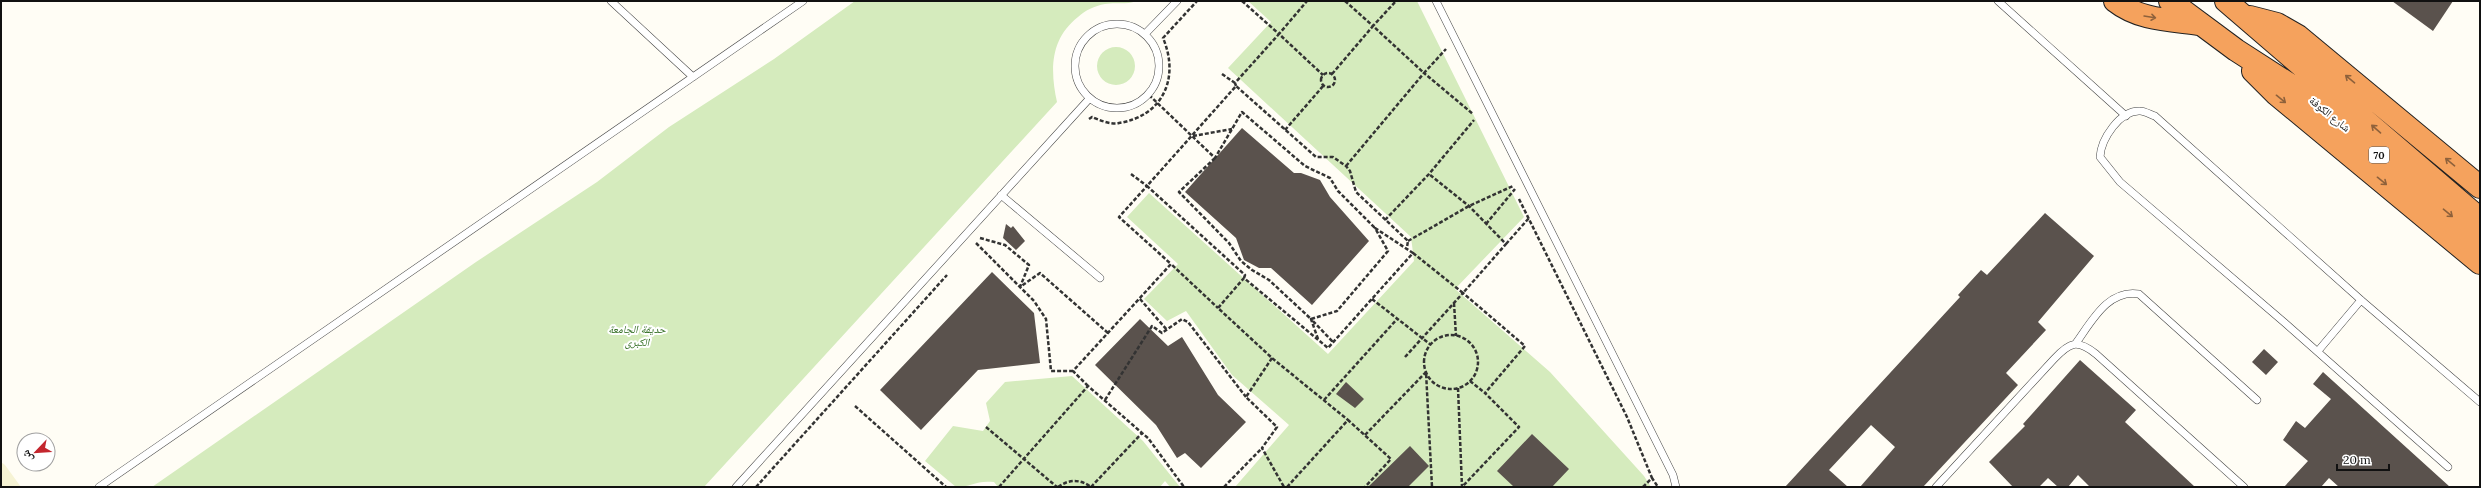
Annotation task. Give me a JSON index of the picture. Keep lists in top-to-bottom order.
{
  "streets": {
    "highway": ["شارع الكوفة", "70"]
  },
  "parks": ["حديقة الجامعة الكبرى"],
  "scale_bar": "20 m",
  "north": "bottom left"
}
